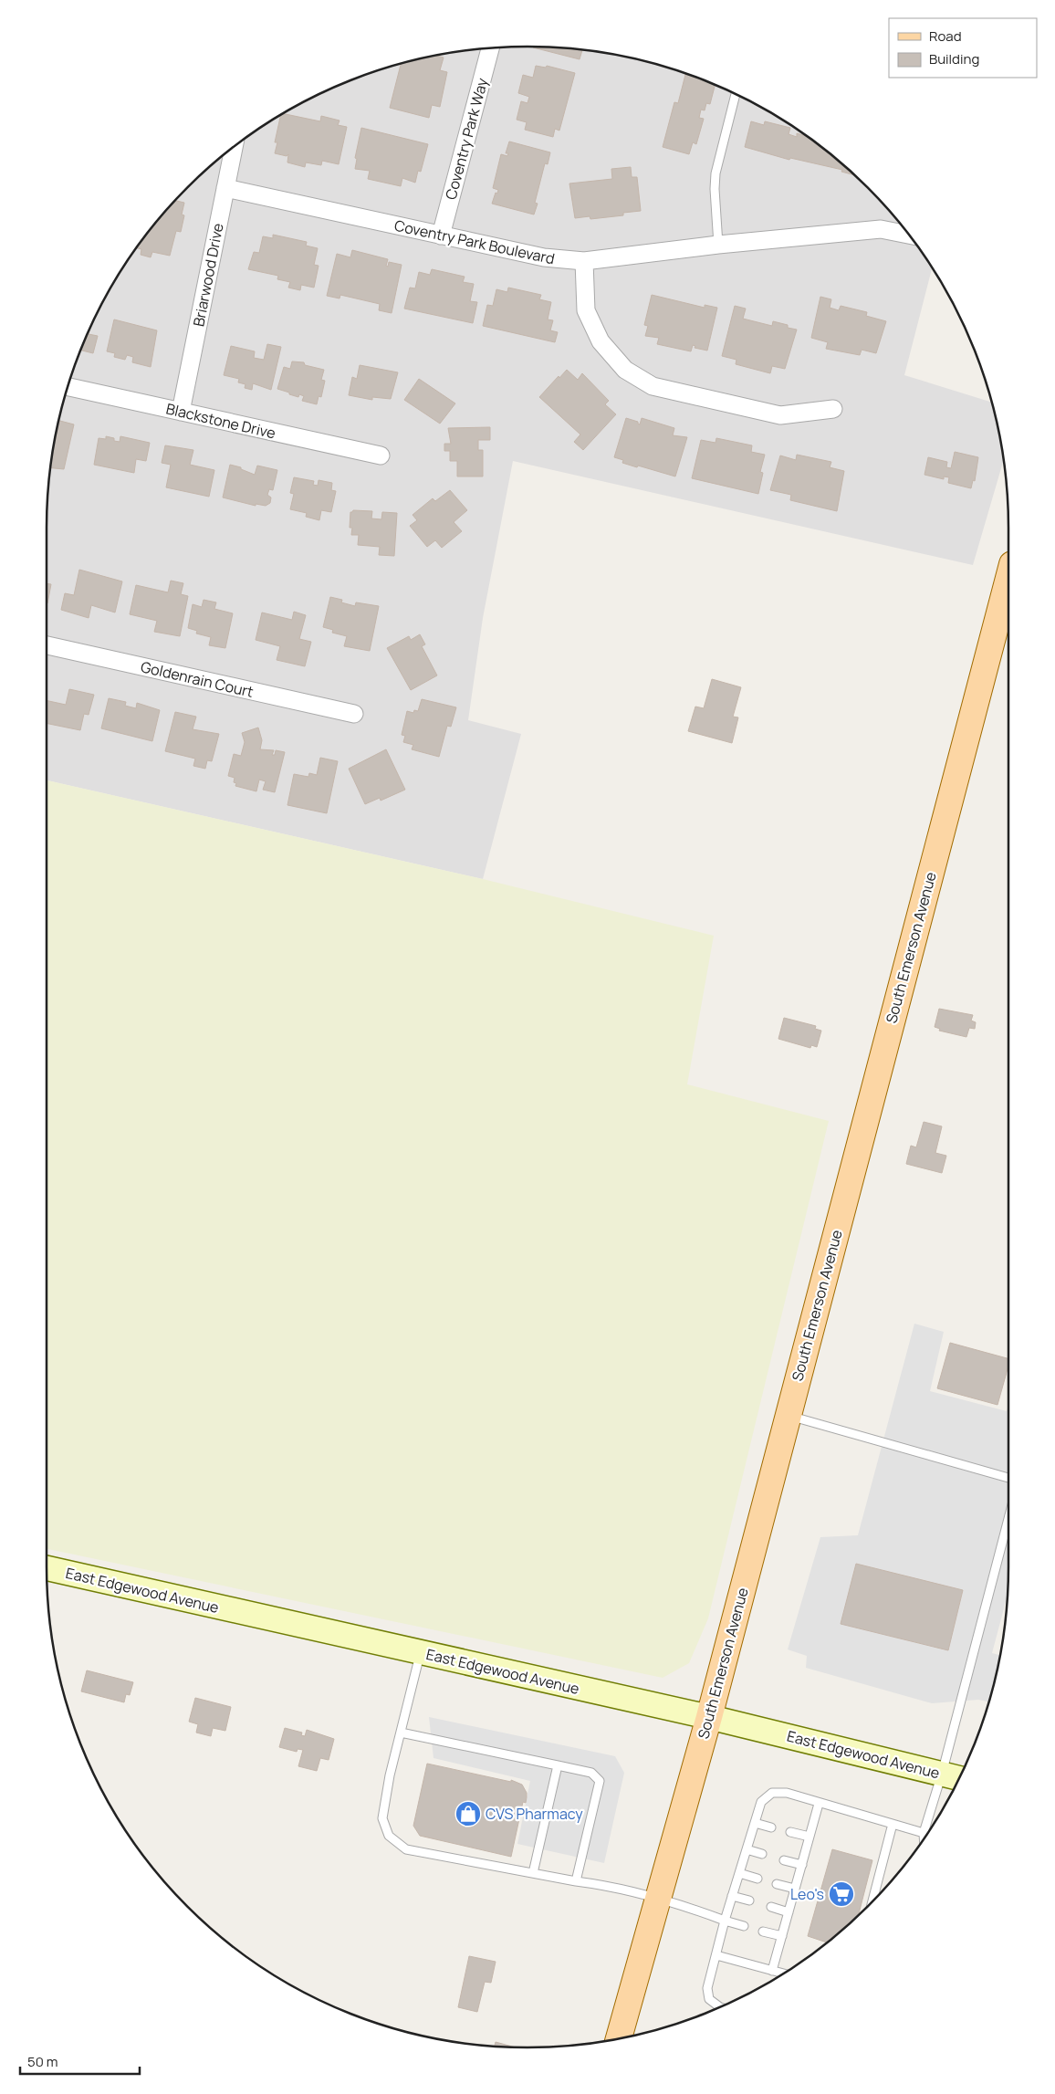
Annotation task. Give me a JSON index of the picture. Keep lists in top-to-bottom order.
{
  "streets": {
    "main road": ["South Emerson Avenue", "East Edgewood Avenue"],
    "street": [
      "Coventry Park Way",
      "Coventry Park Boulevard",
      "Briarwood Drive",
      "Blackstone Drive",
      "Goldenrain Court"
    ]
  },
  "crossings": [
    ["Coventry Park Way", "Coventry Park Boulevard"],
    ["Coventry Park Boulevard", "Briarwood Drive"],
    ["Briarwood Drive", "Blackstone Drive"],
    ["South Emerson Avenue", "East Edgewood Avenue"]
  ],
  "places": {
    "shop": ["CVS Pharmacy"],
    "supermarket": ["Leo's"]
  },
  "legend": ["Road", "Building"],
  "scale_bar": "50 m"
}
